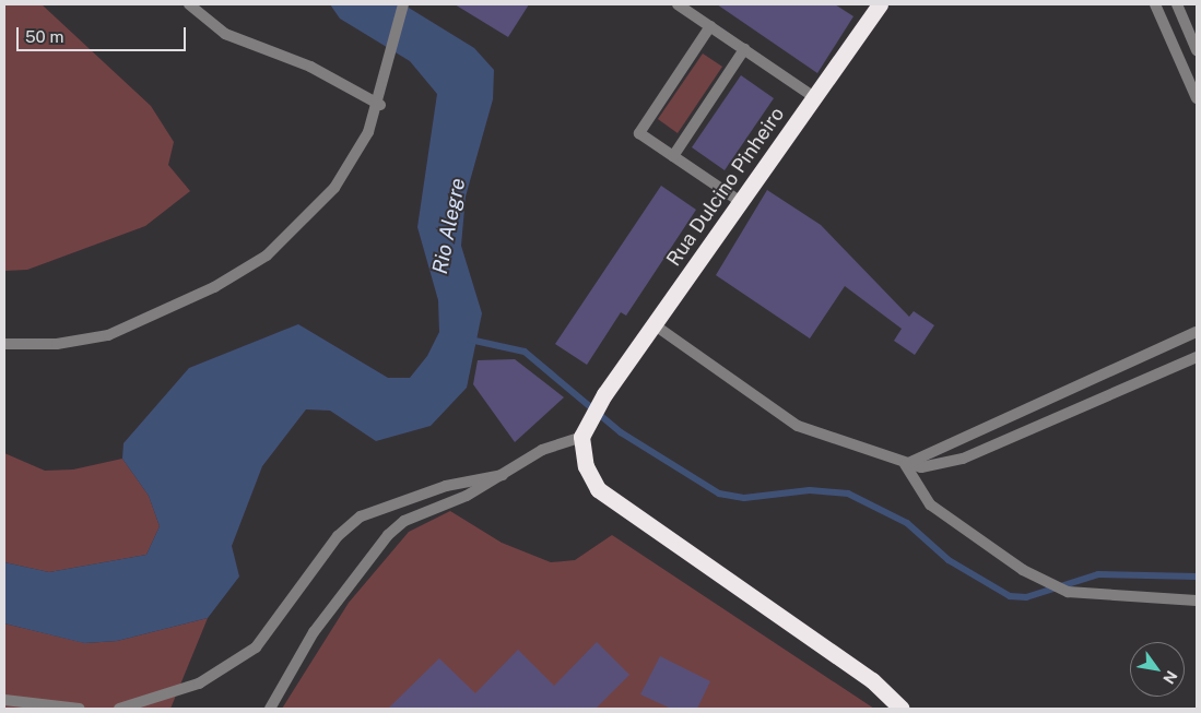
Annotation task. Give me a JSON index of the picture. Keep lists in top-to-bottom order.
{
  "streets": {
    "highway": ["Rua Dulcino Pinheiro"]
  },
  "water": ["Rio Alegre"],
  "scale_bar": "50 m",
  "north": "bottom right"
}
